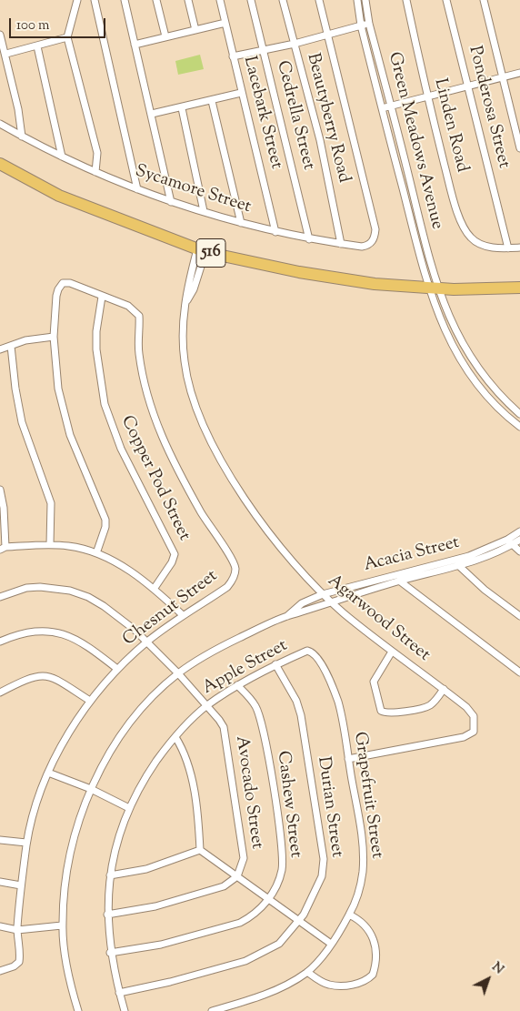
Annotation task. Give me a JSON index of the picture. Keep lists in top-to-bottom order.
{
  "streets": {
    "highway": ["516"],
    "street": [
      "Ponderosa Street",
      "Lacebark Street",
      "Cedrella Street",
      "Beautyberry Road",
      "Linden Road",
      "Green Meadows Avenue",
      "Sycamore Street",
      "Copper Pod Street",
      "Acacia Street",
      "Chesnut Street",
      "Agarwood Street",
      "Apple Street",
      "Avocado Street",
      "Grapefruit Street",
      "Cashew Street",
      "Durian Street"
    ]
  },
  "crossings": [
    ["Ponderosa Street", "Linden Road"],
    ["Lacebark Street", "Sycamore Street"],
    ["Cedrella Street", "Sycamore Street"],
    ["Beautyberry Road", "Sycamore Street"],
    ["Green Meadows Avenue", "516"],
    ["516", "Agarwood Street"],
    ["Copper Pod Street", "Chesnut Street"],
    ["Acacia Street", "Agarwood Street"],
    ["Acacia Street", "Avocado Street"],
    ["Chesnut Street", "Avocado Street"],
    ["Agarwood Street", "Grapefruit Street"],
    ["Apple Street", "Avocado Street"],
    ["Apple Street", "Grapefruit Street"],
    ["Apple Street", "Cashew Street"],
    ["Apple Street", "Durian Street"]
  ],
  "scale_bar": "100 m",
  "north": "top right"
}
